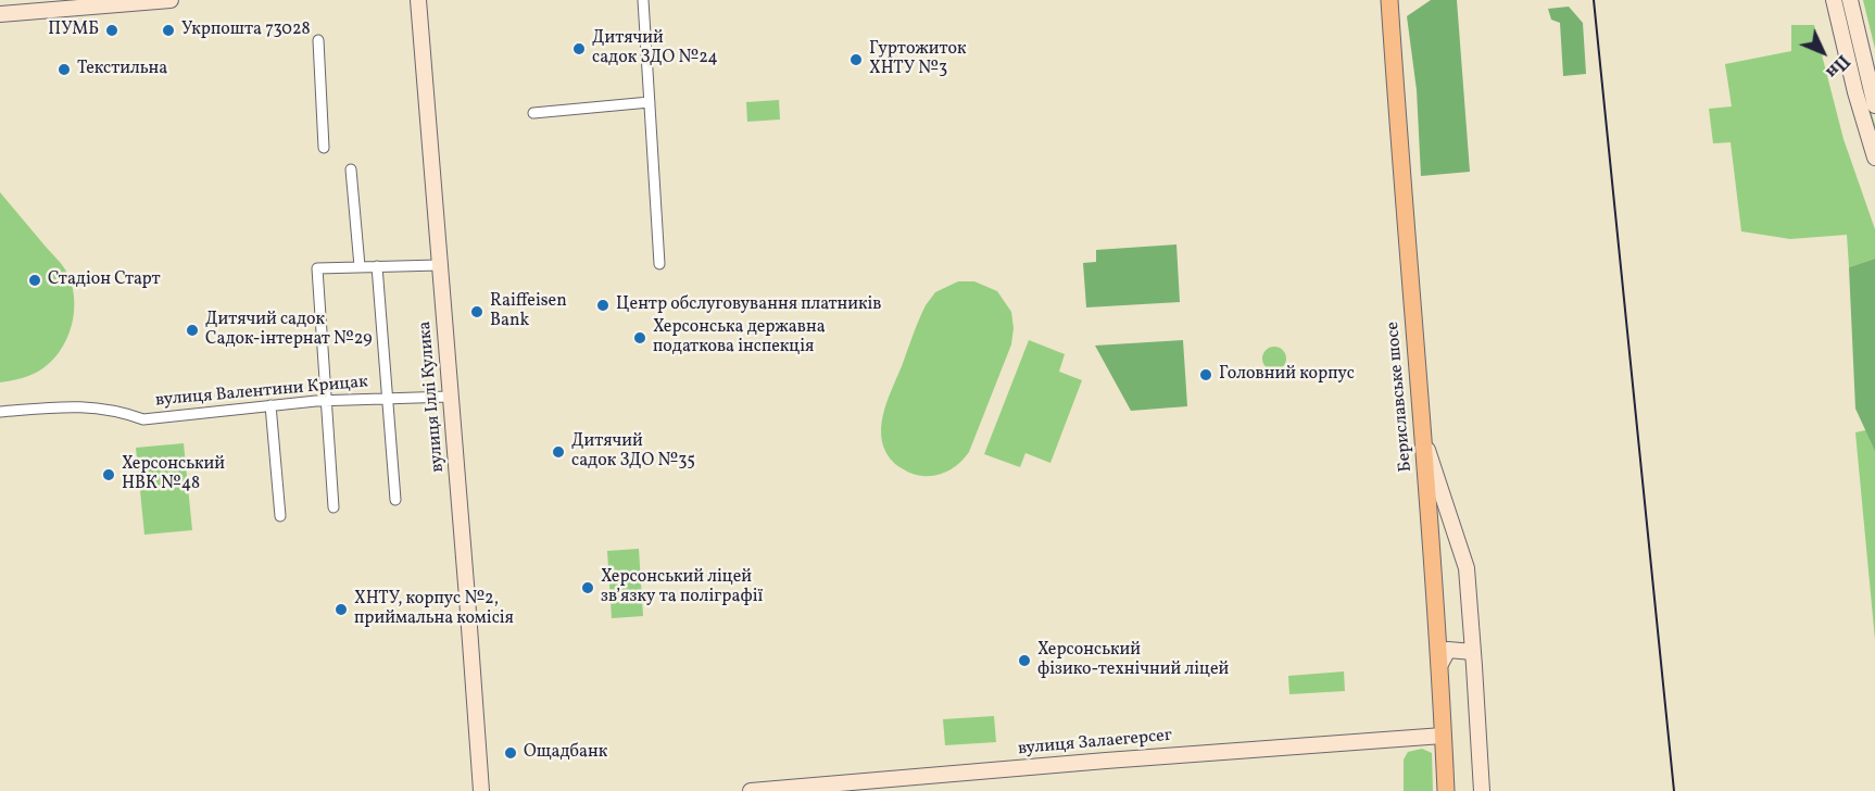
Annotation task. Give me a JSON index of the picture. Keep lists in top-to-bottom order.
{
  "streets": {
    "main road": ["Бериславське шосе"],
    "street": ["вулиця Валентини Крицак", "вулиця Іллі Кулика", "вулиця Залаегерсег"]
  },
  "crossings": [
    ["вулиця Валентини Крицак", "вулиця Іллі Кулика"],
    ["Бериславське шосе", "вулиця Залаегерсег"]
  ],
  "places": [
    "ПУМБ",
    "Укрпошта 73028",
    "Дитячий садок ЗДО №24",
    "Гуртожиток ХНТУ №3",
    "Текстильна",
    "Стадіон Старт",
    "Центр обслуговування платників",
    "Raiffeisen Bank",
    "Дитячий садок Садок-інтернат №29",
    "Херсонська державна податкова інспекція",
    "Головний корпус",
    "Дитячий садок ЗДО №35",
    "Херсонський НВК №48",
    "Херсонський ліцей зв’язку та поліграфії",
    "ХНТУ, корпус №2, приймальна комісія",
    "Херсонський фізико-технічний ліцей",
    "Ощадбанк"
  ],
  "north": "bottom right"
}
